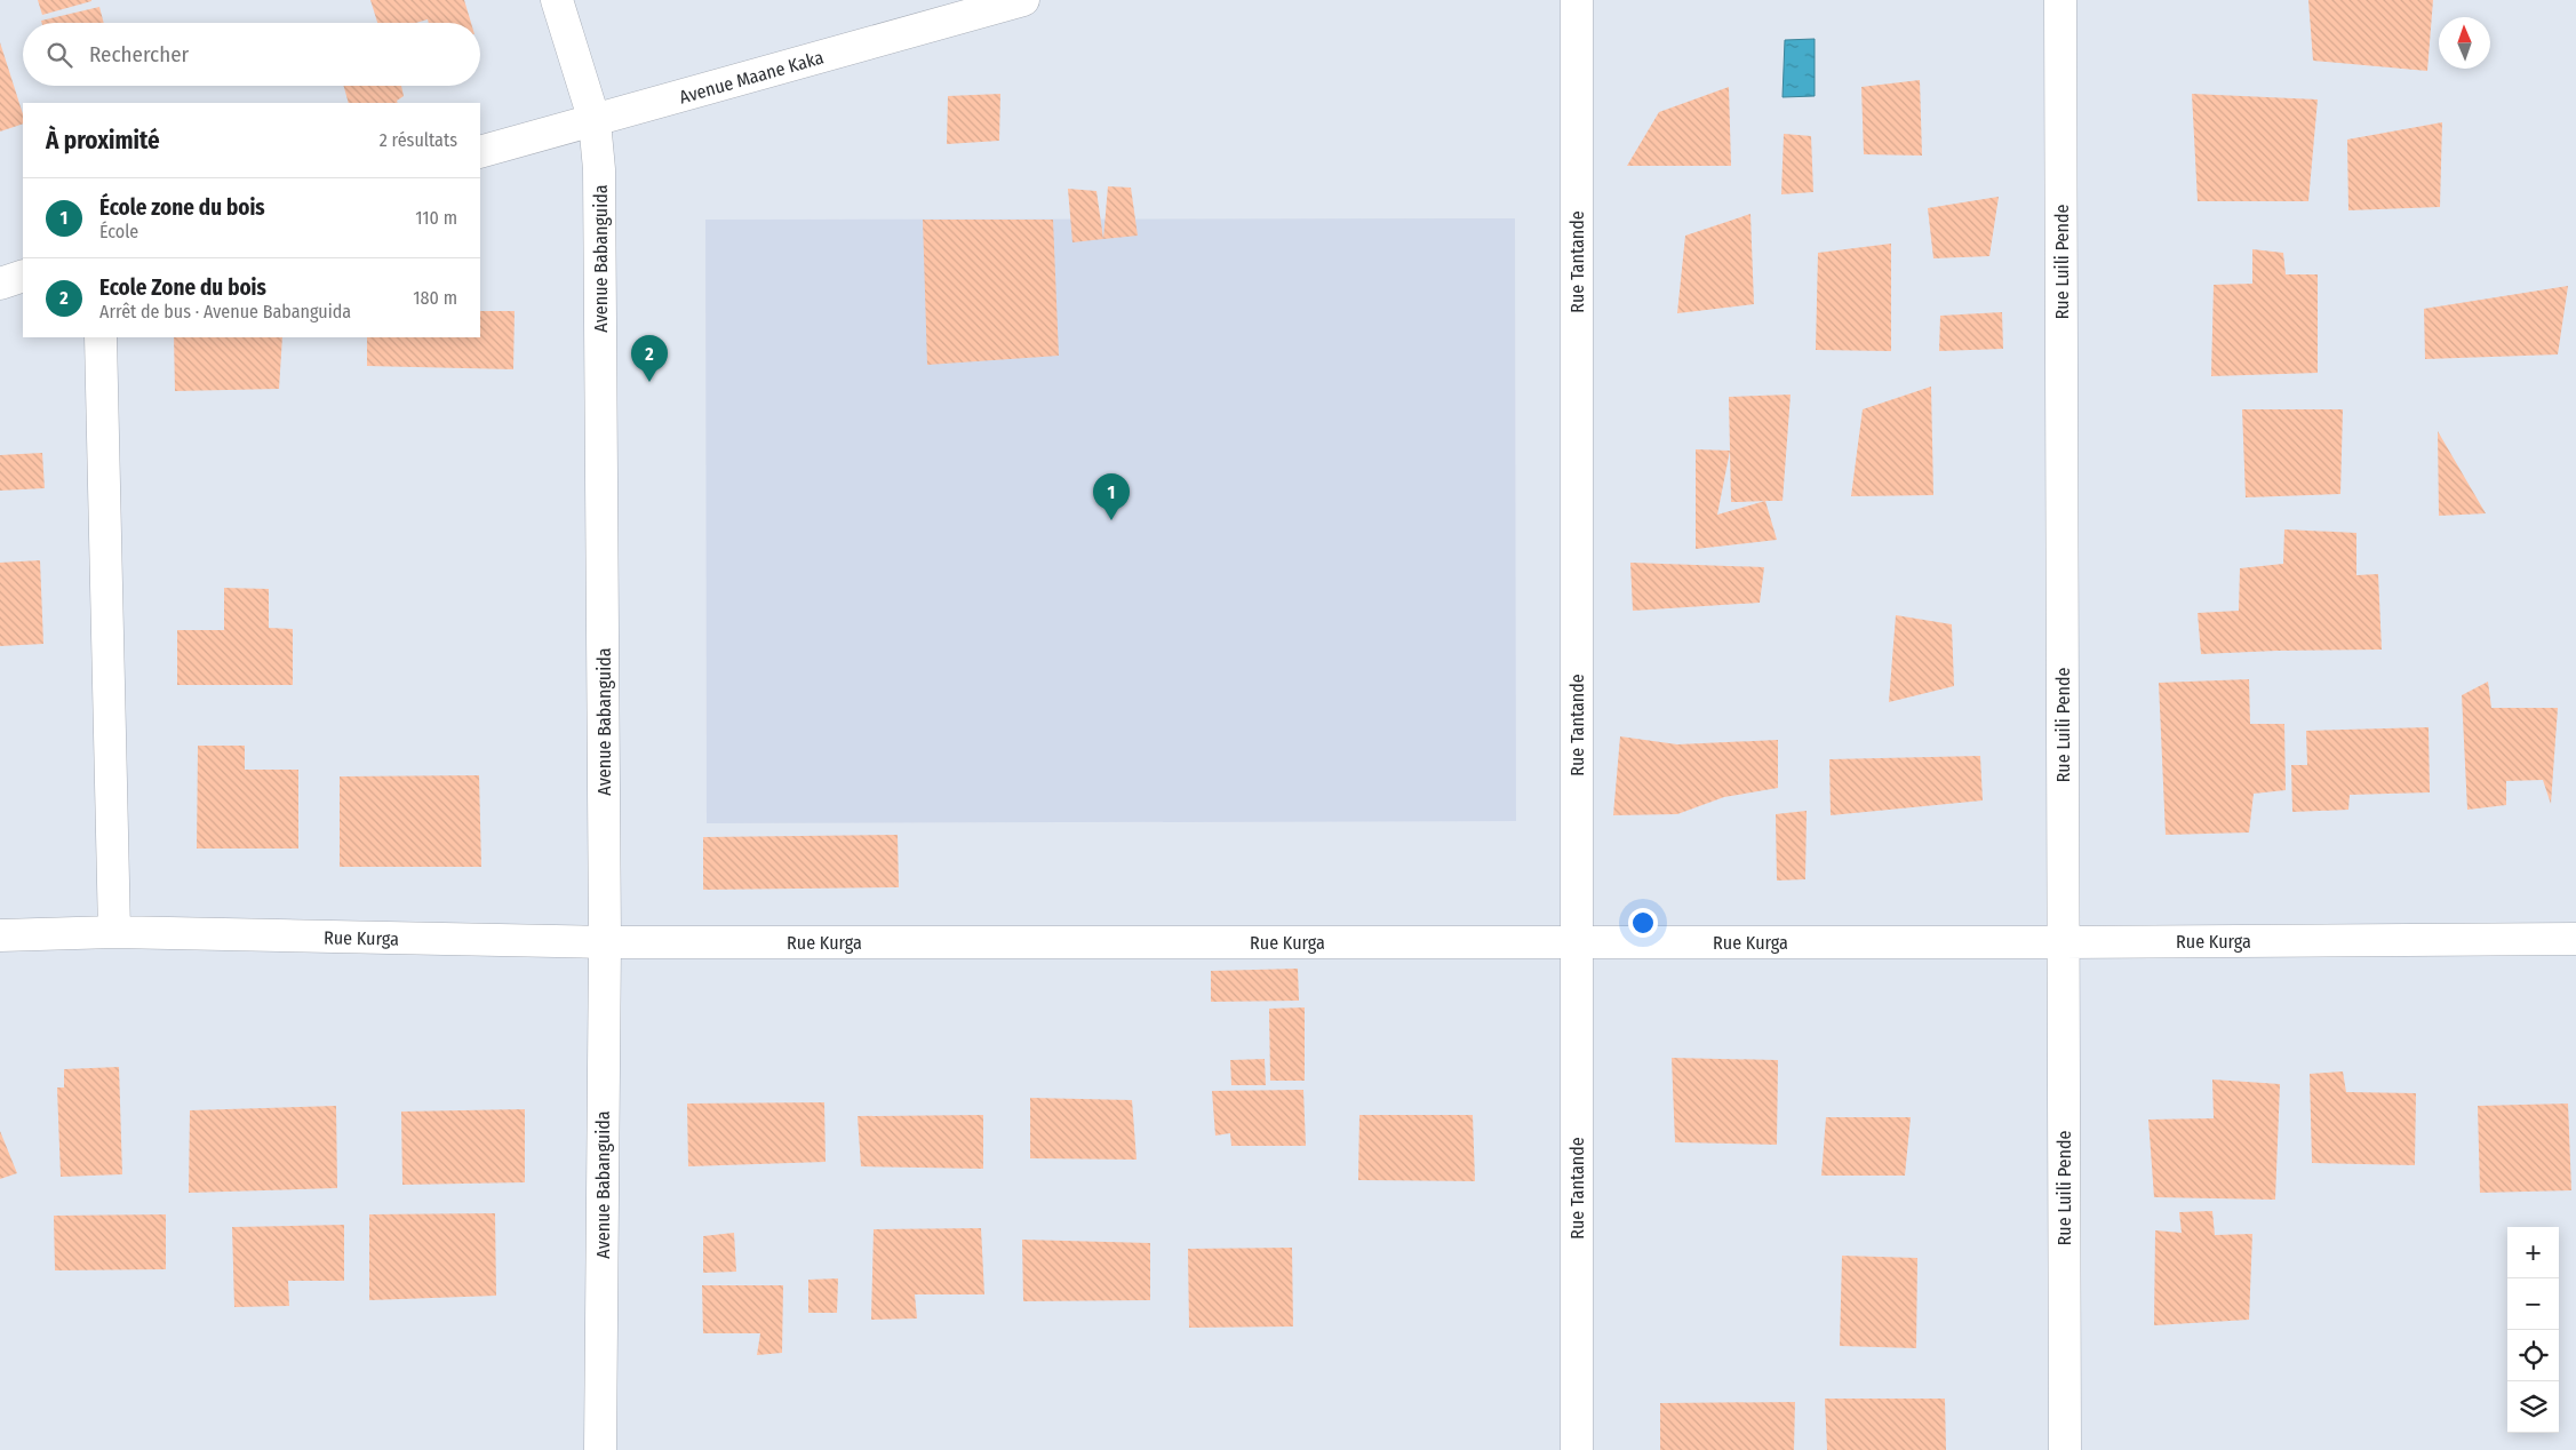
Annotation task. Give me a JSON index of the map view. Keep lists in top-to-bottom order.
{
  "streets": {
    "street": [
      "Avenue Maane Kaka",
      "Avenue Babanguida",
      "Rue Tantande",
      "Rue Luili Pende",
      "Rue Kurga"
    ]
  },
  "crossings": [
    ["Avenue Maane Kaka", "Avenue Babanguida"],
    ["Avenue Babanguida", "Rue Kurga"],
    ["Rue Tantande", "Rue Kurga"],
    ["Rue Luili Pende", "Rue Kurga"]
  ],
  "north": "top",
  "page": {
    "search": "Rechercher",
    "heading": ["À proximité", "2 résultats"],
    "list": [
      {
        "mark": "1",
        "name": "École zone du bois",
        "note": "École",
        "value": "110 m"
      },
      {
        "mark": "2",
        "name": "Ecole Zone du bois",
        "note": "Arrêt de bus · Avenue Babanguida",
        "value": "180 m"
      }
    ],
    "pins": ["2", "1"],
    "map_buttons": ["+", "−"]
  }
}
